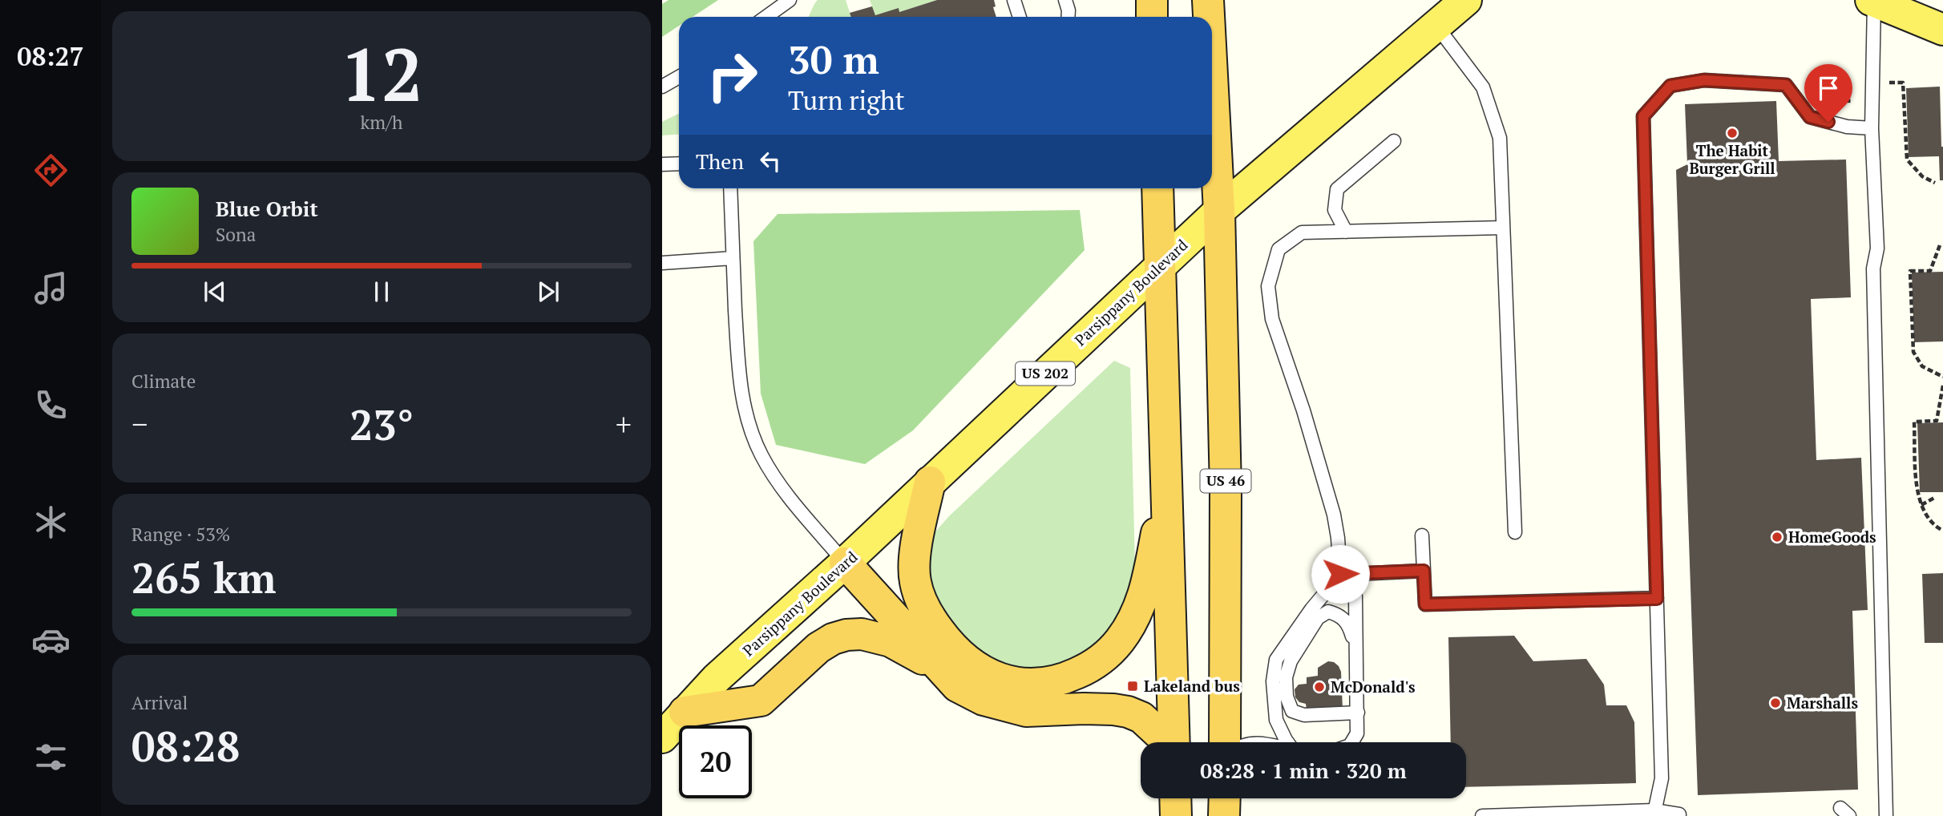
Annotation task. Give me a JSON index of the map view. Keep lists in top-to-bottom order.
{
  "streets": {
    "highway": ["US 46"],
    "main road": ["Parsippany Boulevard", "US 202"]
  },
  "crossings": [
    ["Parsippany Boulevard", "US 46"]
  ],
  "places": {
    "other": [
      "The Habit Burger Grill",
      "HomeGoods",
      "McDonald's",
      "Marshalls"
    ],
    "transit": ["Lakeland bus"]
  },
  "page": {
    "tabs": "08:27",
    "tile": [
      ["12", "km/h"],
      "Climate",
      ["Range · 53%", "265 km"],
      ["Arrival", "08:28"]
    ],
    "turn": ["30 m", "Turn right"],
    "then": "Then",
    "song": ["Blue Orbit", "Sona"],
    "heat": ["−", "23°", "+"],
    "limit": "20",
    "trip": "08:28 · 1 min · 320 m"
  }
}
